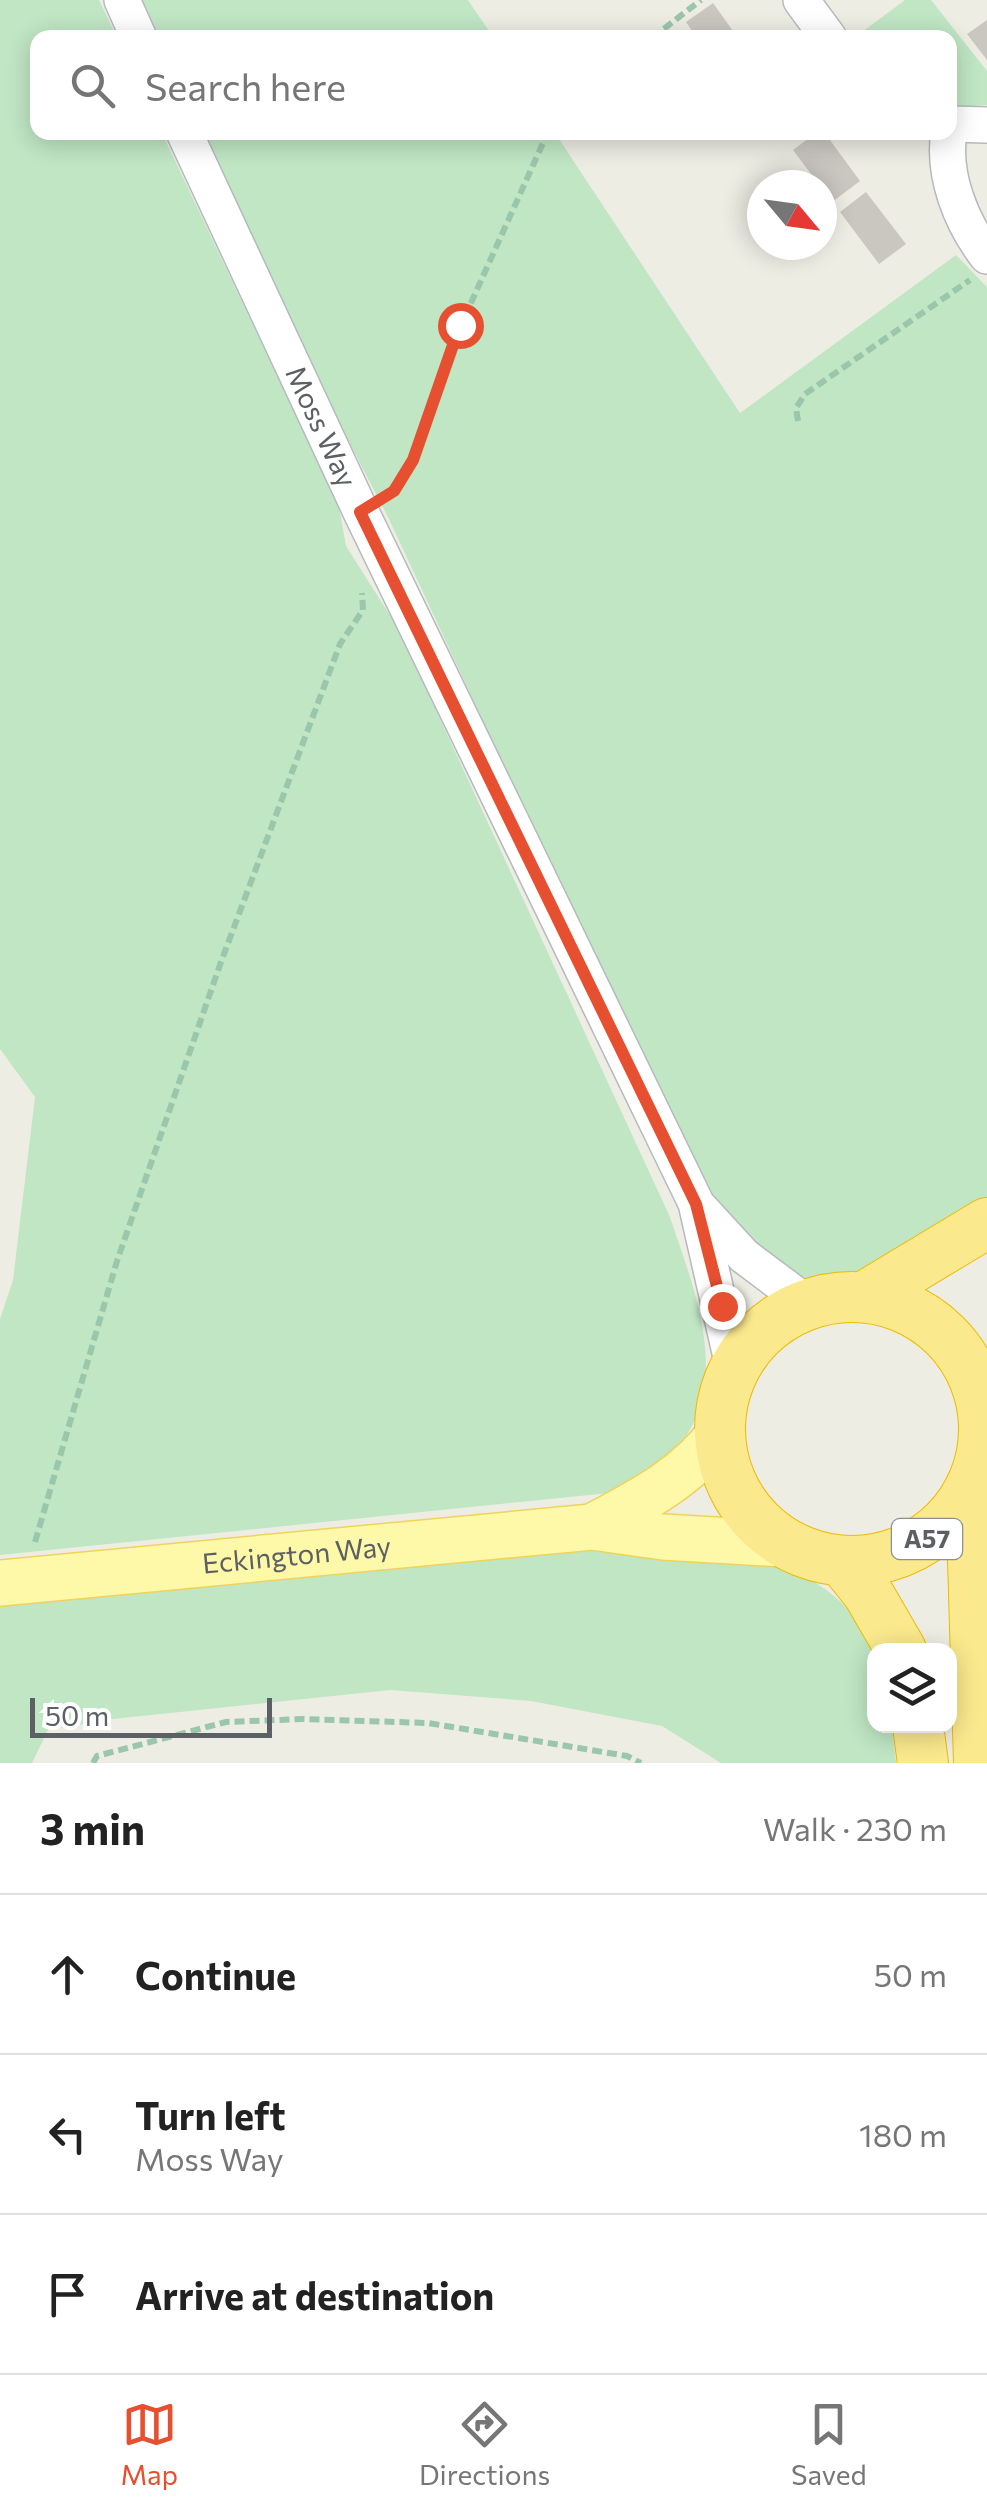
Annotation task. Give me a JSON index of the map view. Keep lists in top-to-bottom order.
{
  "streets": {
    "highway": ["A57"],
    "main road": ["Eckington Way"],
    "street": ["Moss Way"]
  },
  "crossings": [
    ["Moss Way", "A57"],
    ["Moss Way", "Eckington Way"],
    ["A57", "Eckington Way"]
  ],
  "scale_bar": "50 m",
  "north": "bottom right",
  "page": {
    "search": "Search here",
    "scale": "50 m",
    "heading": ["3 min", "Walk · 230 m"],
    "list": [
      ["Continue", "50 m"],
      ["Turn left", "Moss Way", "180 m"],
      "Arrive at destination"
    ],
    "nav": ["Map", "Directions", "Saved"]
  }
}
